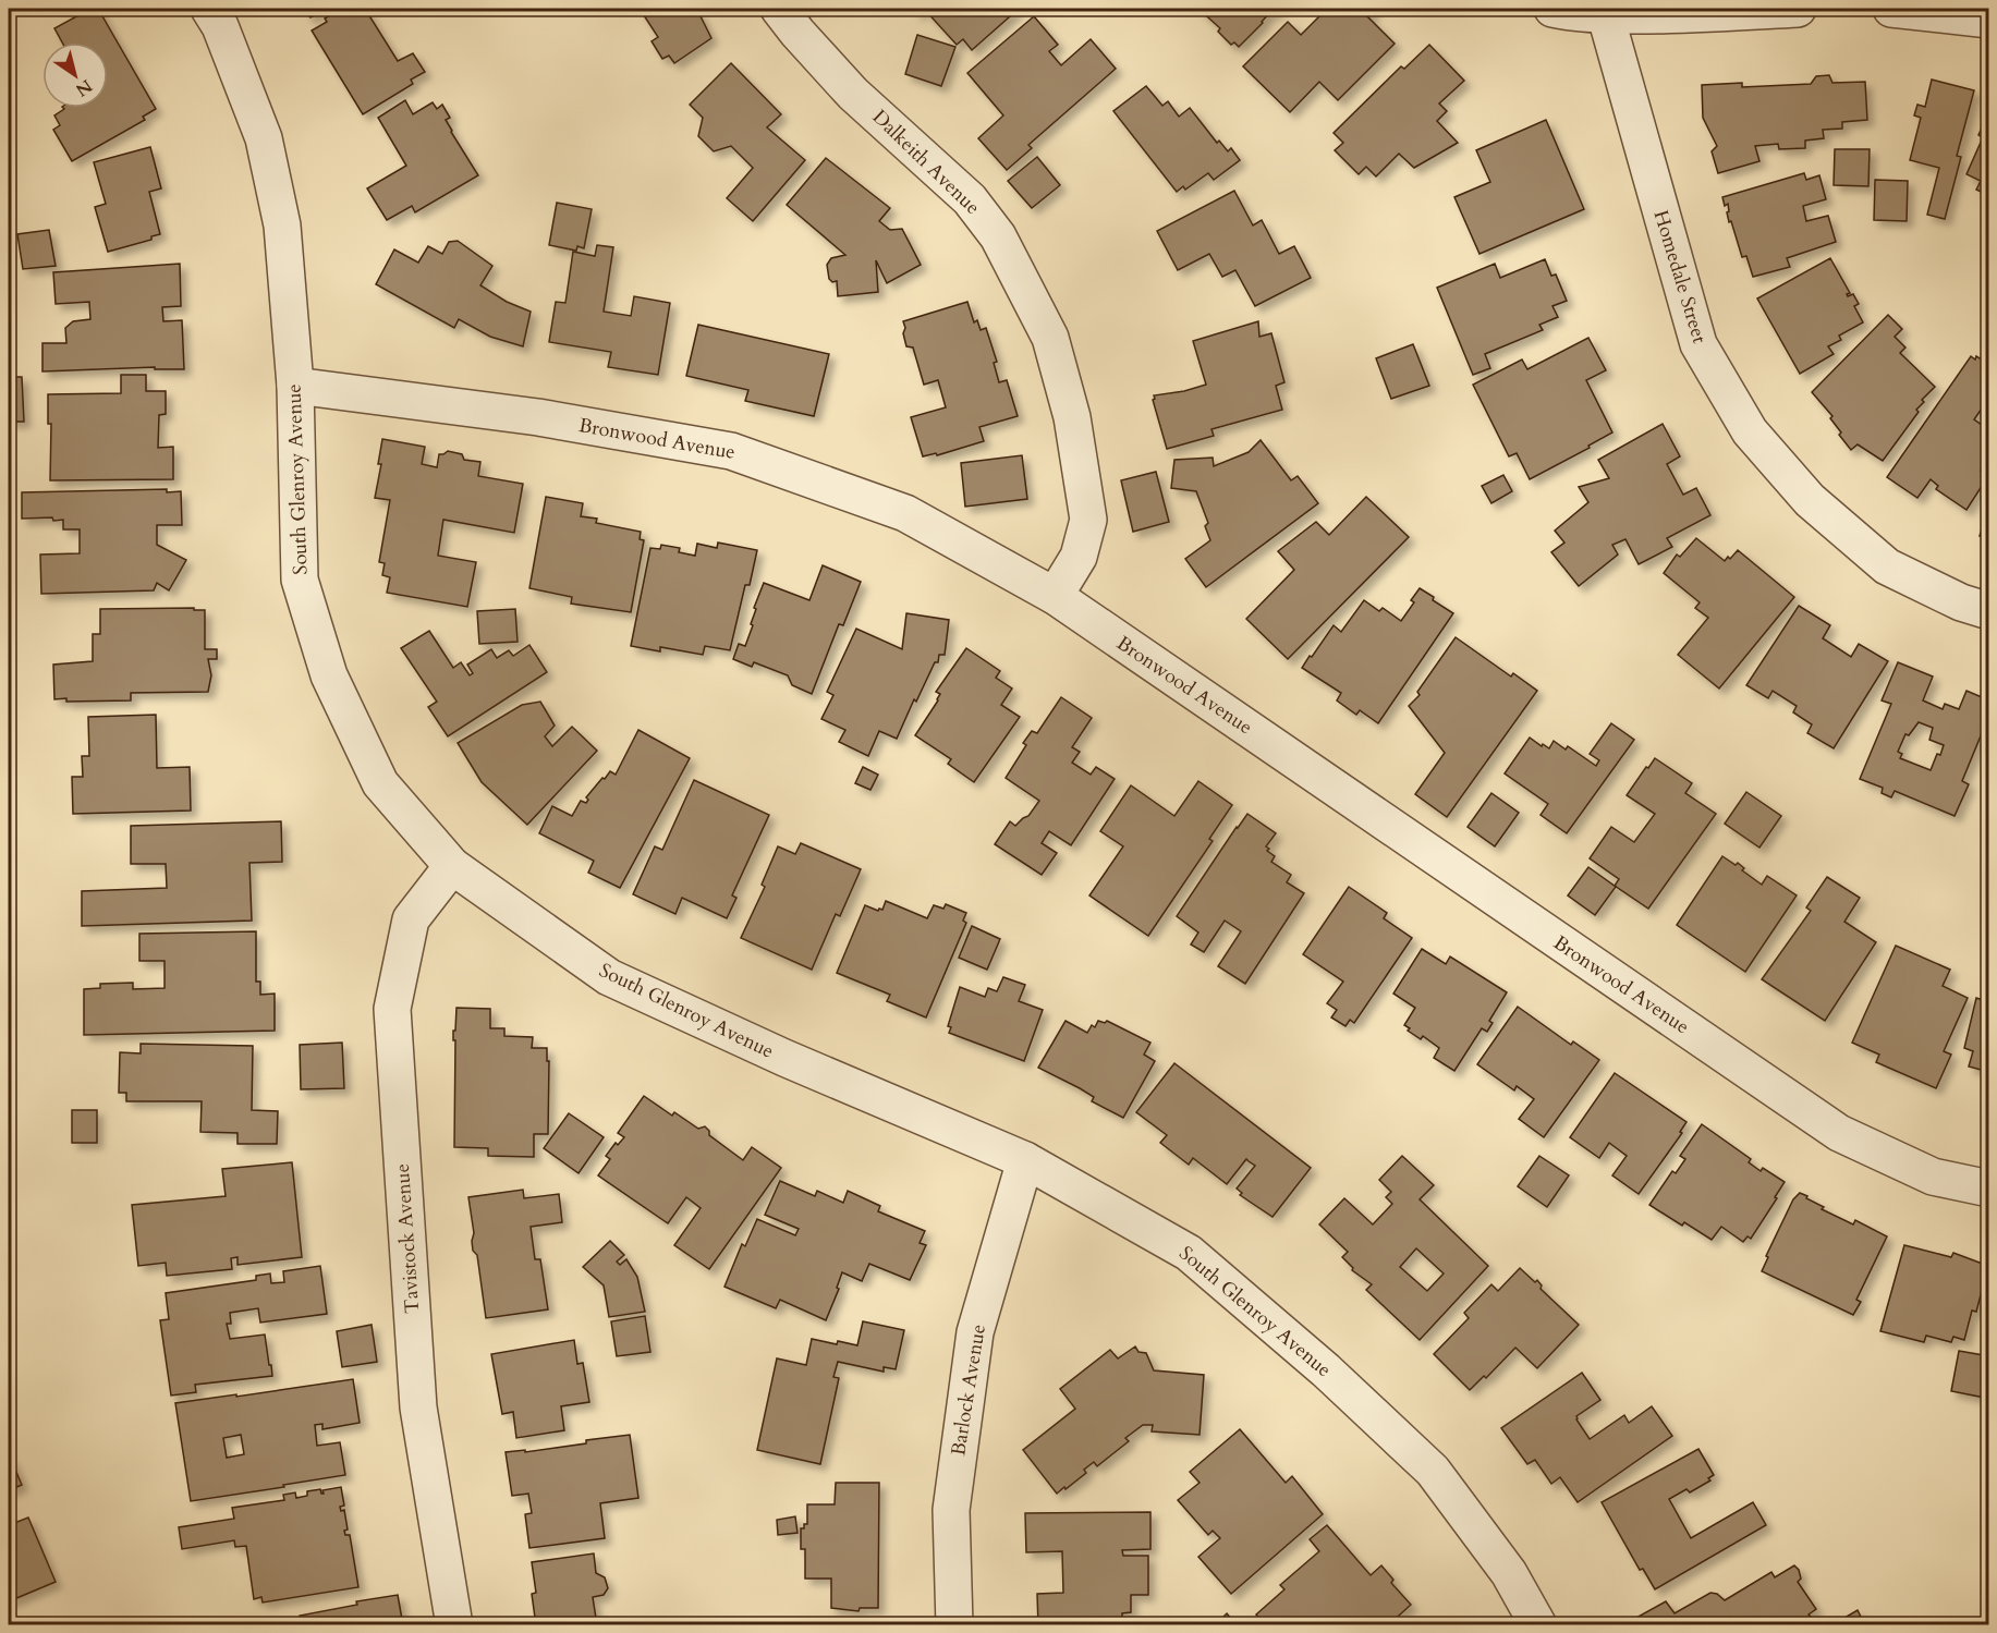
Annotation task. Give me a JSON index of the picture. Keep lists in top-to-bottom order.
{
  "streets": {
    "street": [
      "Dalkeith Avenue",
      "Homedale Street",
      "Bronwood Avenue",
      "South Glenroy Avenue",
      "Tavistock Avenue",
      "Barlock Avenue"
    ]
  },
  "crossings": [
    ["Dalkeith Avenue", "Bronwood Avenue"],
    ["Bronwood Avenue", "South Glenroy Avenue"],
    ["South Glenroy Avenue", "Tavistock Avenue"],
    ["South Glenroy Avenue", "Barlock Avenue"]
  ],
  "north": "bottom right"
}
